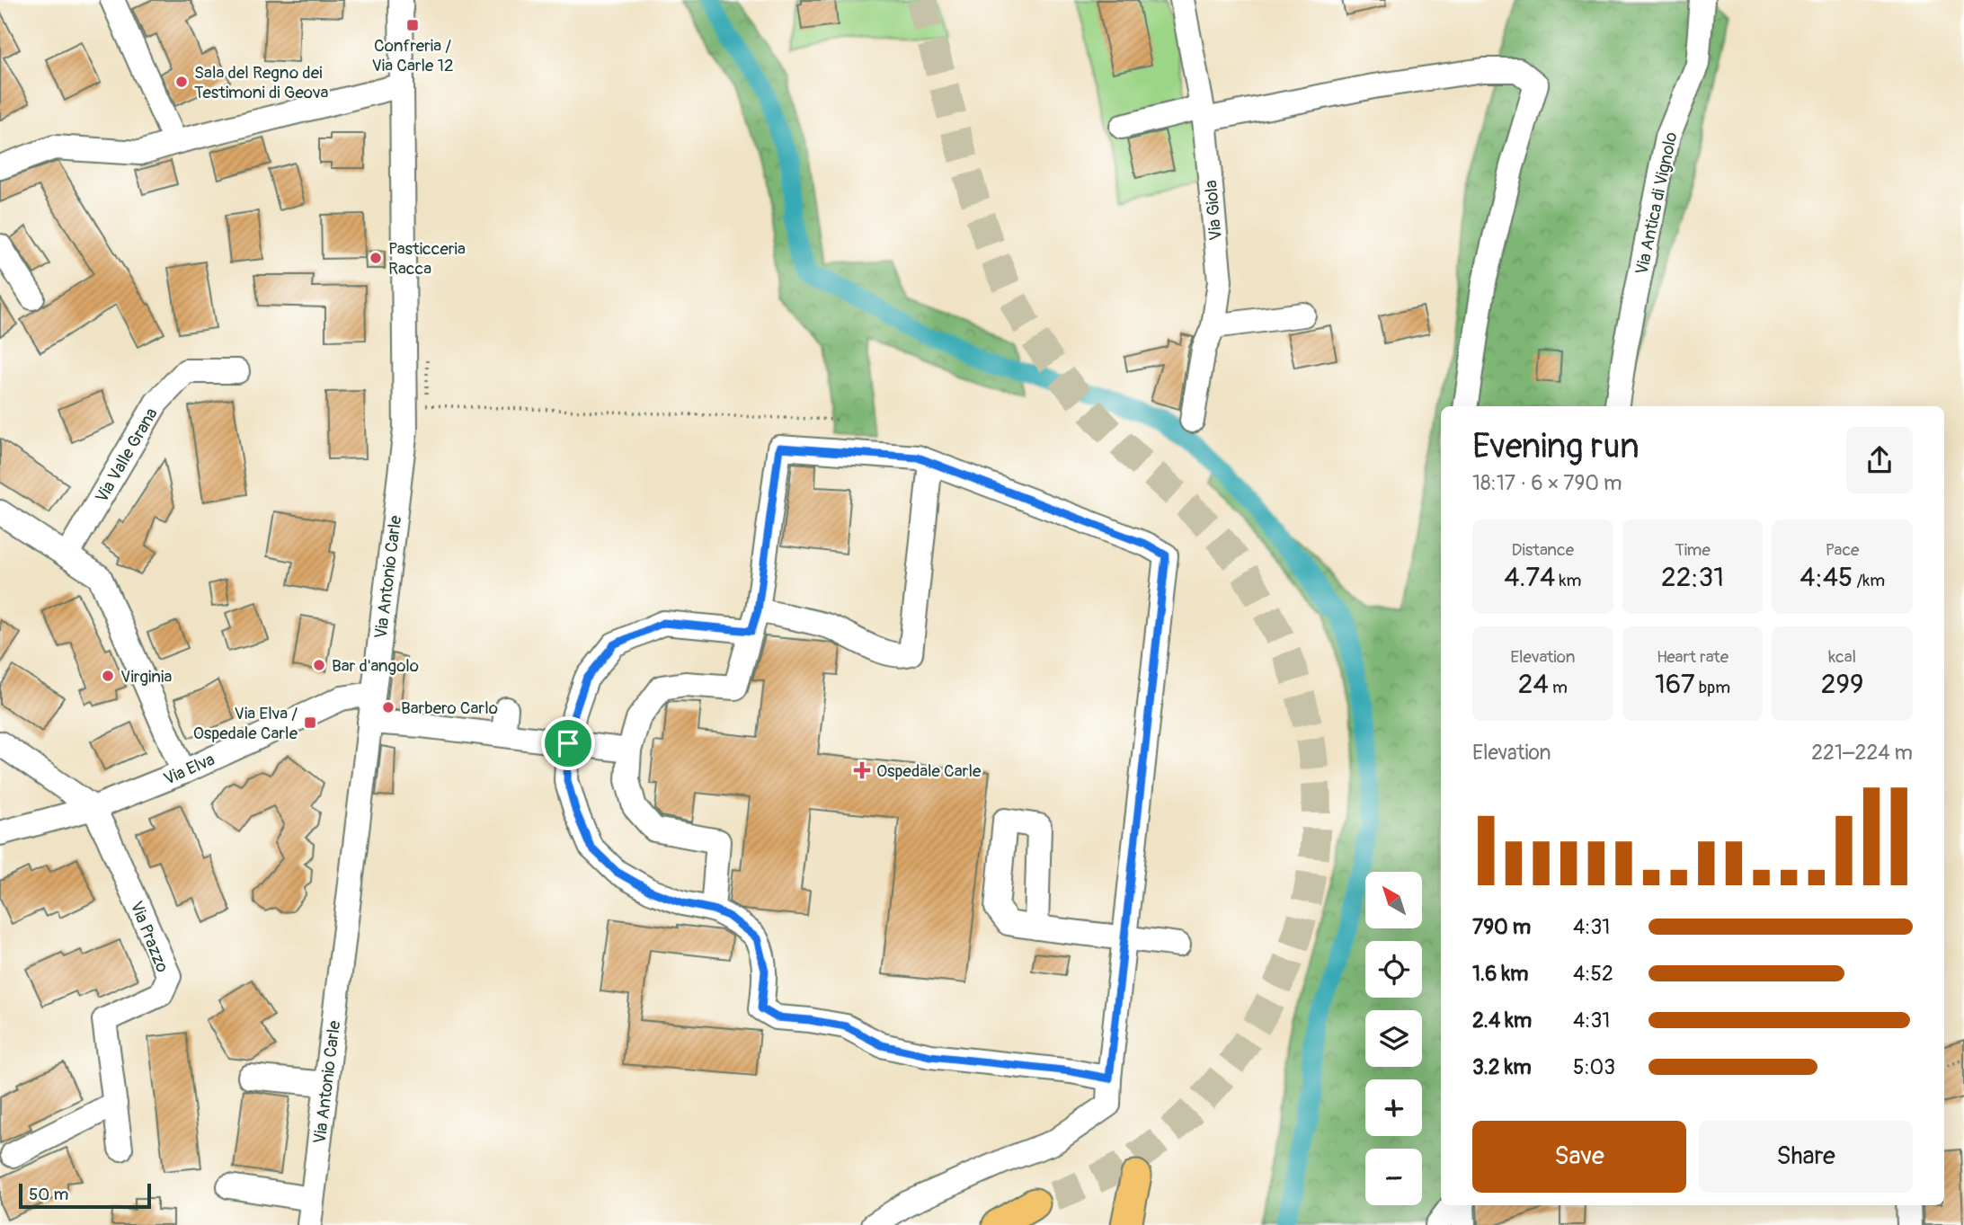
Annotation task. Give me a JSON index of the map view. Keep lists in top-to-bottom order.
{
  "streets": {
    "street": [
      "Via Antica di Vignolo",
      "Via Giola",
      "Via Valle Grana",
      "Via Antonio Carle",
      "Via Elva",
      "Via Prazzo"
    ]
  },
  "crossings": [
    ["Via Antonio Carle", "Via Elva"],
    ["Via Elva", "Via Prazzo"]
  ],
  "places": {
    "transit": ["Confreria / Via Carle 12", "Via Elva / Ospedale Carle"],
    "other": [
      "Sala del Regno dei Testimoni di Geova",
      "Pasticceria Racca",
      "Bar d'angolo",
      "Virginia",
      "Barbero Carlo"
    ],
    "health": ["Ospedale Carle"]
  },
  "scale_bar": "50 m",
  "north": "top left",
  "page": {
    "heading": ["Evening run", "18:17 · 6 × 790 m"],
    "stats": [
      ["Distance", "4.74 km"],
      ["Time", "22:31"],
      ["Pace", "4:45 /km"],
      ["Elevation", "24 m"],
      ["Heart rate", "167 bpm"],
      ["kcal", "299"]
    ],
    "chart": ["Elevation", "221–224 m"],
    "map_buttons": ["+", "−"],
    "list": [
      {
        "name": "790 m",
        "note": "4:31"
      },
      {
        "name": "1.6 km",
        "note": "4:52"
      },
      {
        "name": "2.4 km",
        "note": "4:31"
      },
      {
        "name": "3.2 km",
        "note": "5:03"
      }
    ],
    "buttons": ["Save", "Share"],
    "scale": "50 m"
  }
}
